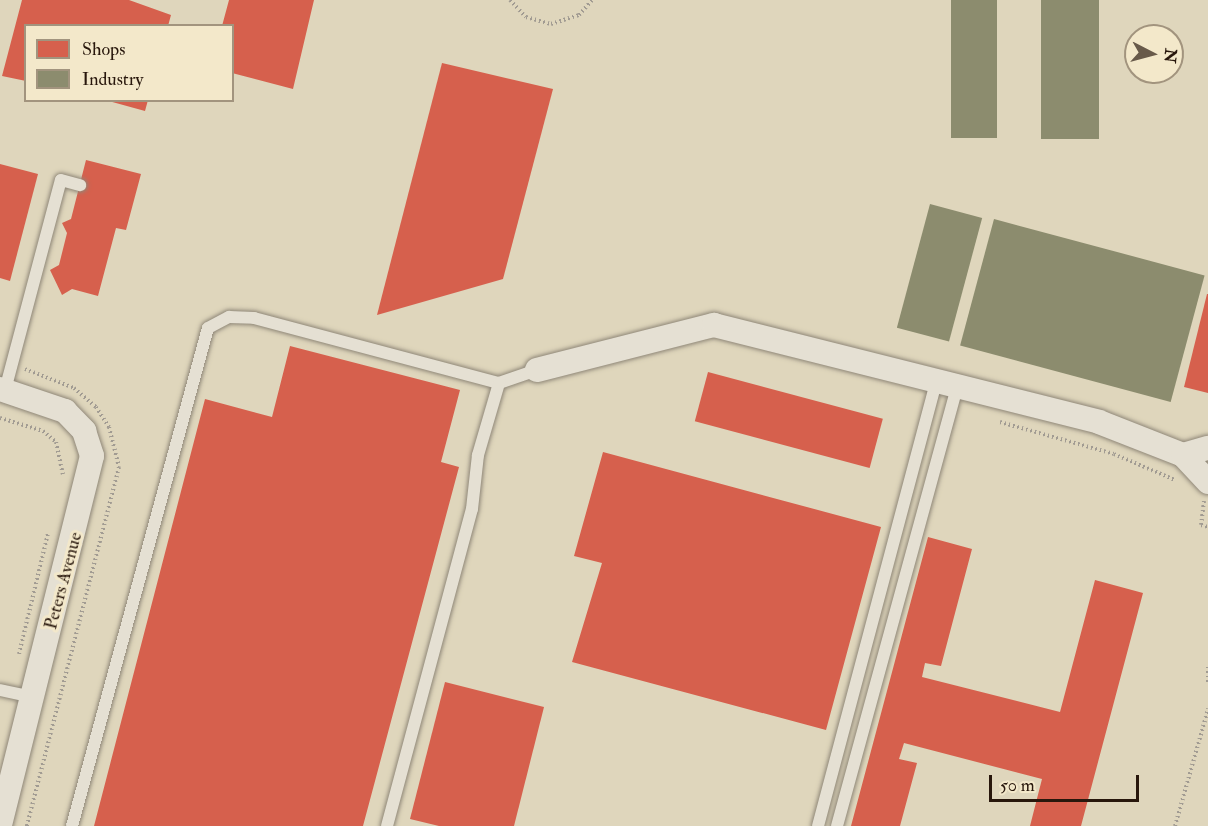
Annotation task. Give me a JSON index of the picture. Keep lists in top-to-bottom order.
{
  "streets": {
    "street": ["Peters Avenue"]
  },
  "legend": ["Shops", "Industry"],
  "scale_bar": "50 m",
  "north": "right"
}
